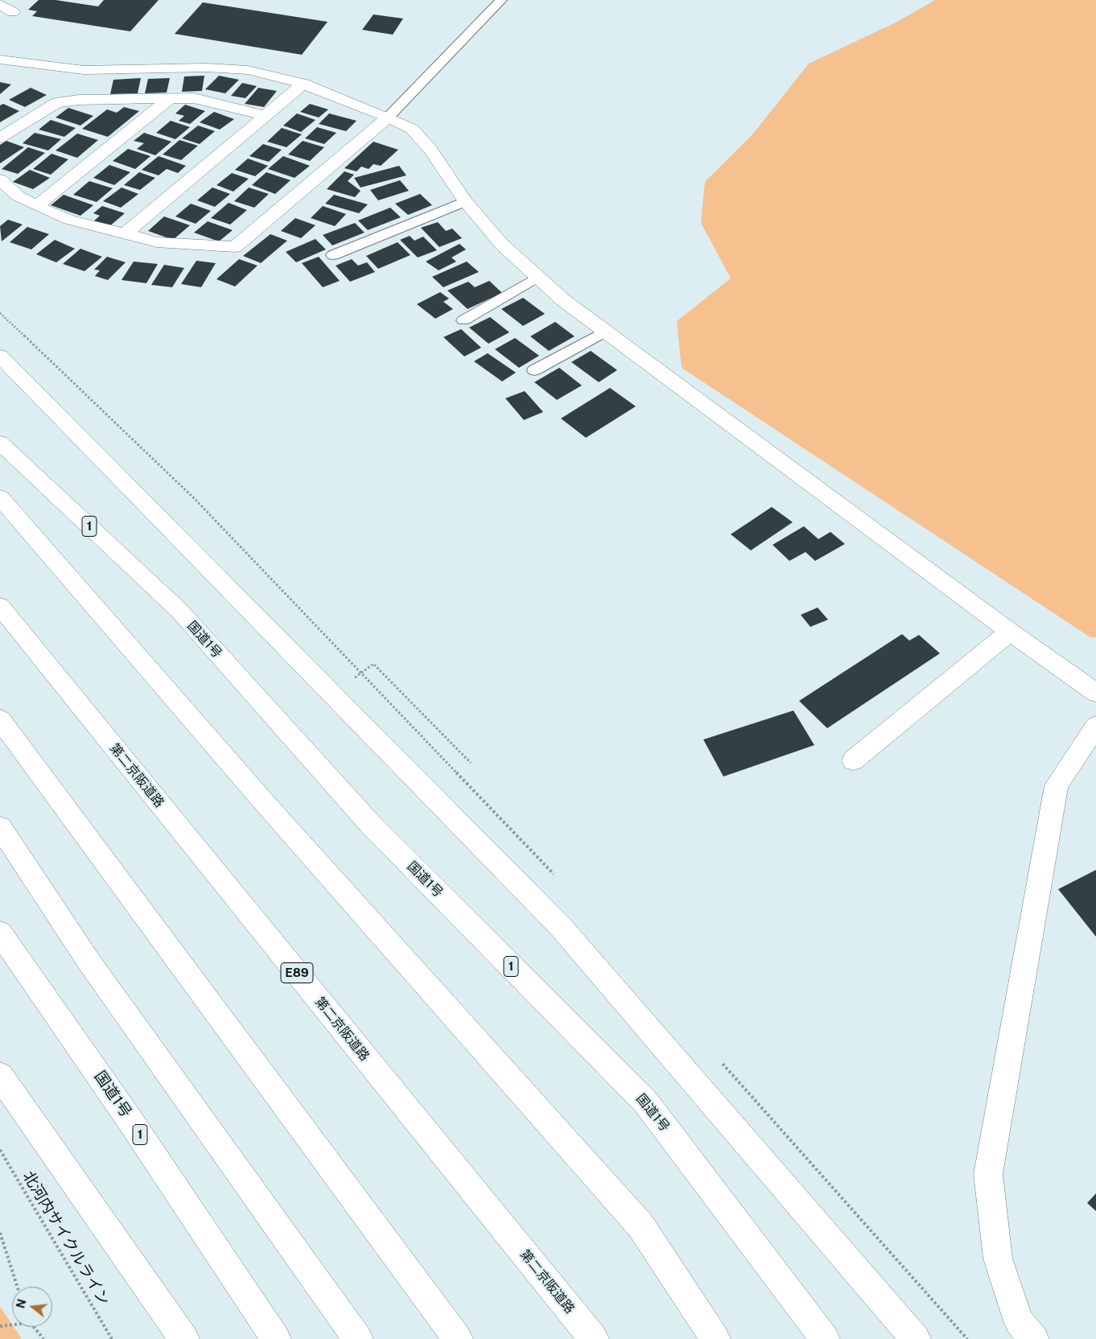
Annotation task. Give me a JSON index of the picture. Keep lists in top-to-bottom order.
{
  "streets": {
    "main road": [
      "1",
      "国道1号",
      "第二京阪道路",
      "E89"
    ],
    "path": ["北河内サイクルライン"]
  },
  "north": "left"
}
